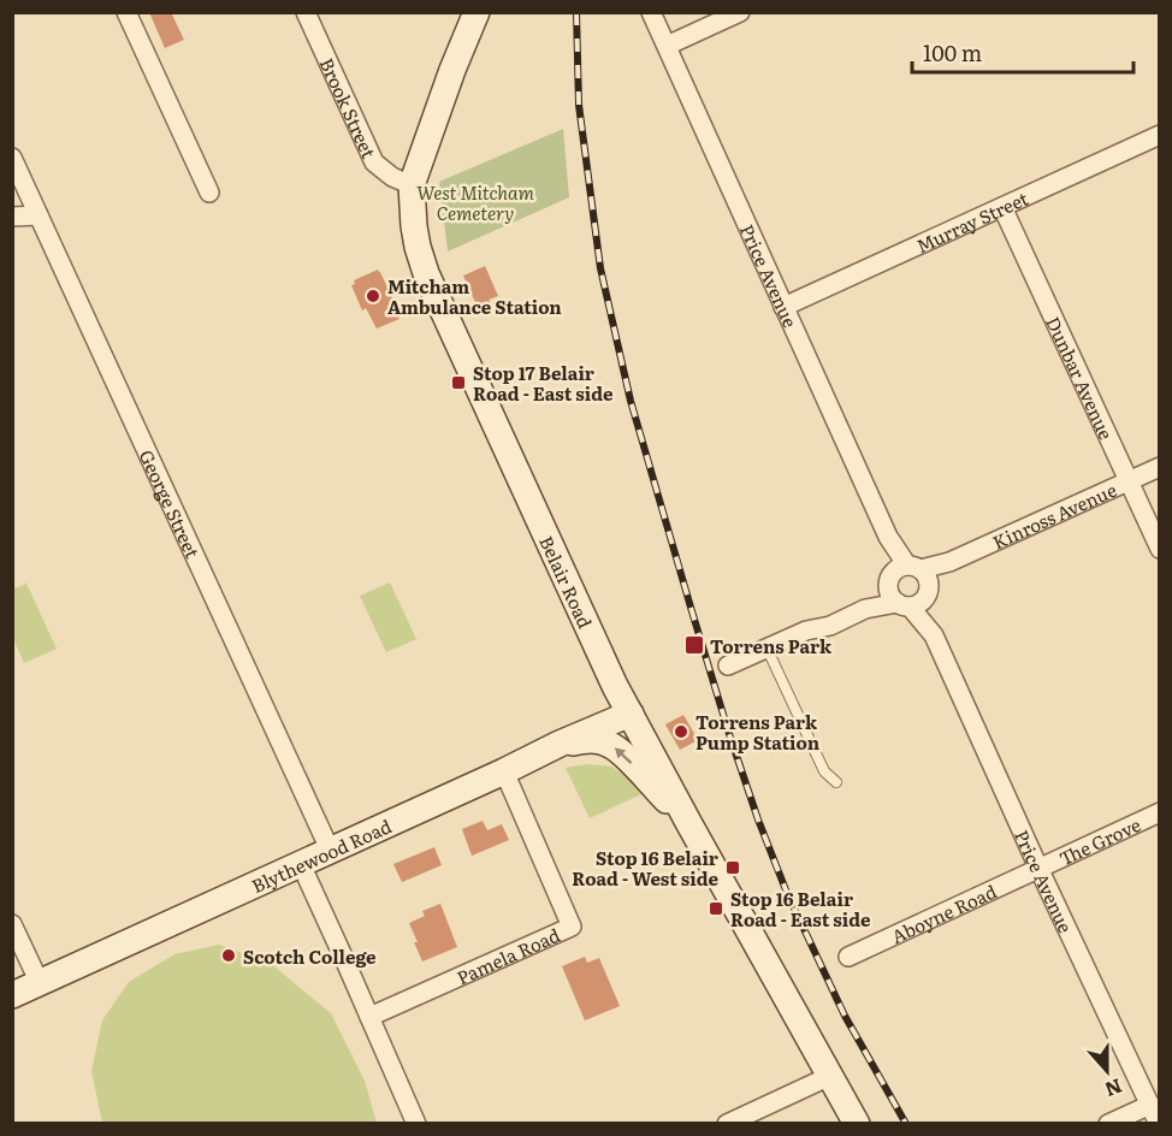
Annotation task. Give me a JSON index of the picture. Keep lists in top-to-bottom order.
{
  "streets": {
    "main road": ["Belair Road", "Blythewood Road"],
    "street": [
      "Brook Street",
      "Murray Street",
      "Price Avenue",
      "Dunbar Avenue",
      "George Street",
      "Kinross Avenue",
      "The Grove",
      "Aboyne Road",
      "Pamela Road"
    ]
  },
  "crossings": [
    ["Brook Street", "Belair Road"],
    ["Murray Street", "Price Avenue"],
    ["Murray Street", "Dunbar Avenue"],
    ["Price Avenue", "Kinross Avenue"],
    ["Price Avenue", "The Grove"],
    ["Price Avenue", "Aboyne Road"],
    ["Dunbar Avenue", "Kinross Avenue"],
    ["George Street", "Blythewood Road"],
    ["Belair Road", "Blythewood Road"],
    ["The Grove", "Aboyne Road"],
    ["Blythewood Road", "Pamela Road"]
  ],
  "parks": ["West Mitcham Cemetery"],
  "places": {
    "other": ["Mitcham Ambulance Station", "Torrens Park Pump Station", "Scotch College"],
    "transit": [
      "Stop 17 Belair Road - East side",
      "Torrens Park",
      "Stop 16 Belair Road - West side",
      "Stop 16 Belair Road - East side"
    ]
  },
  "scale_bar": "100 m",
  "north": "bottom"
}
